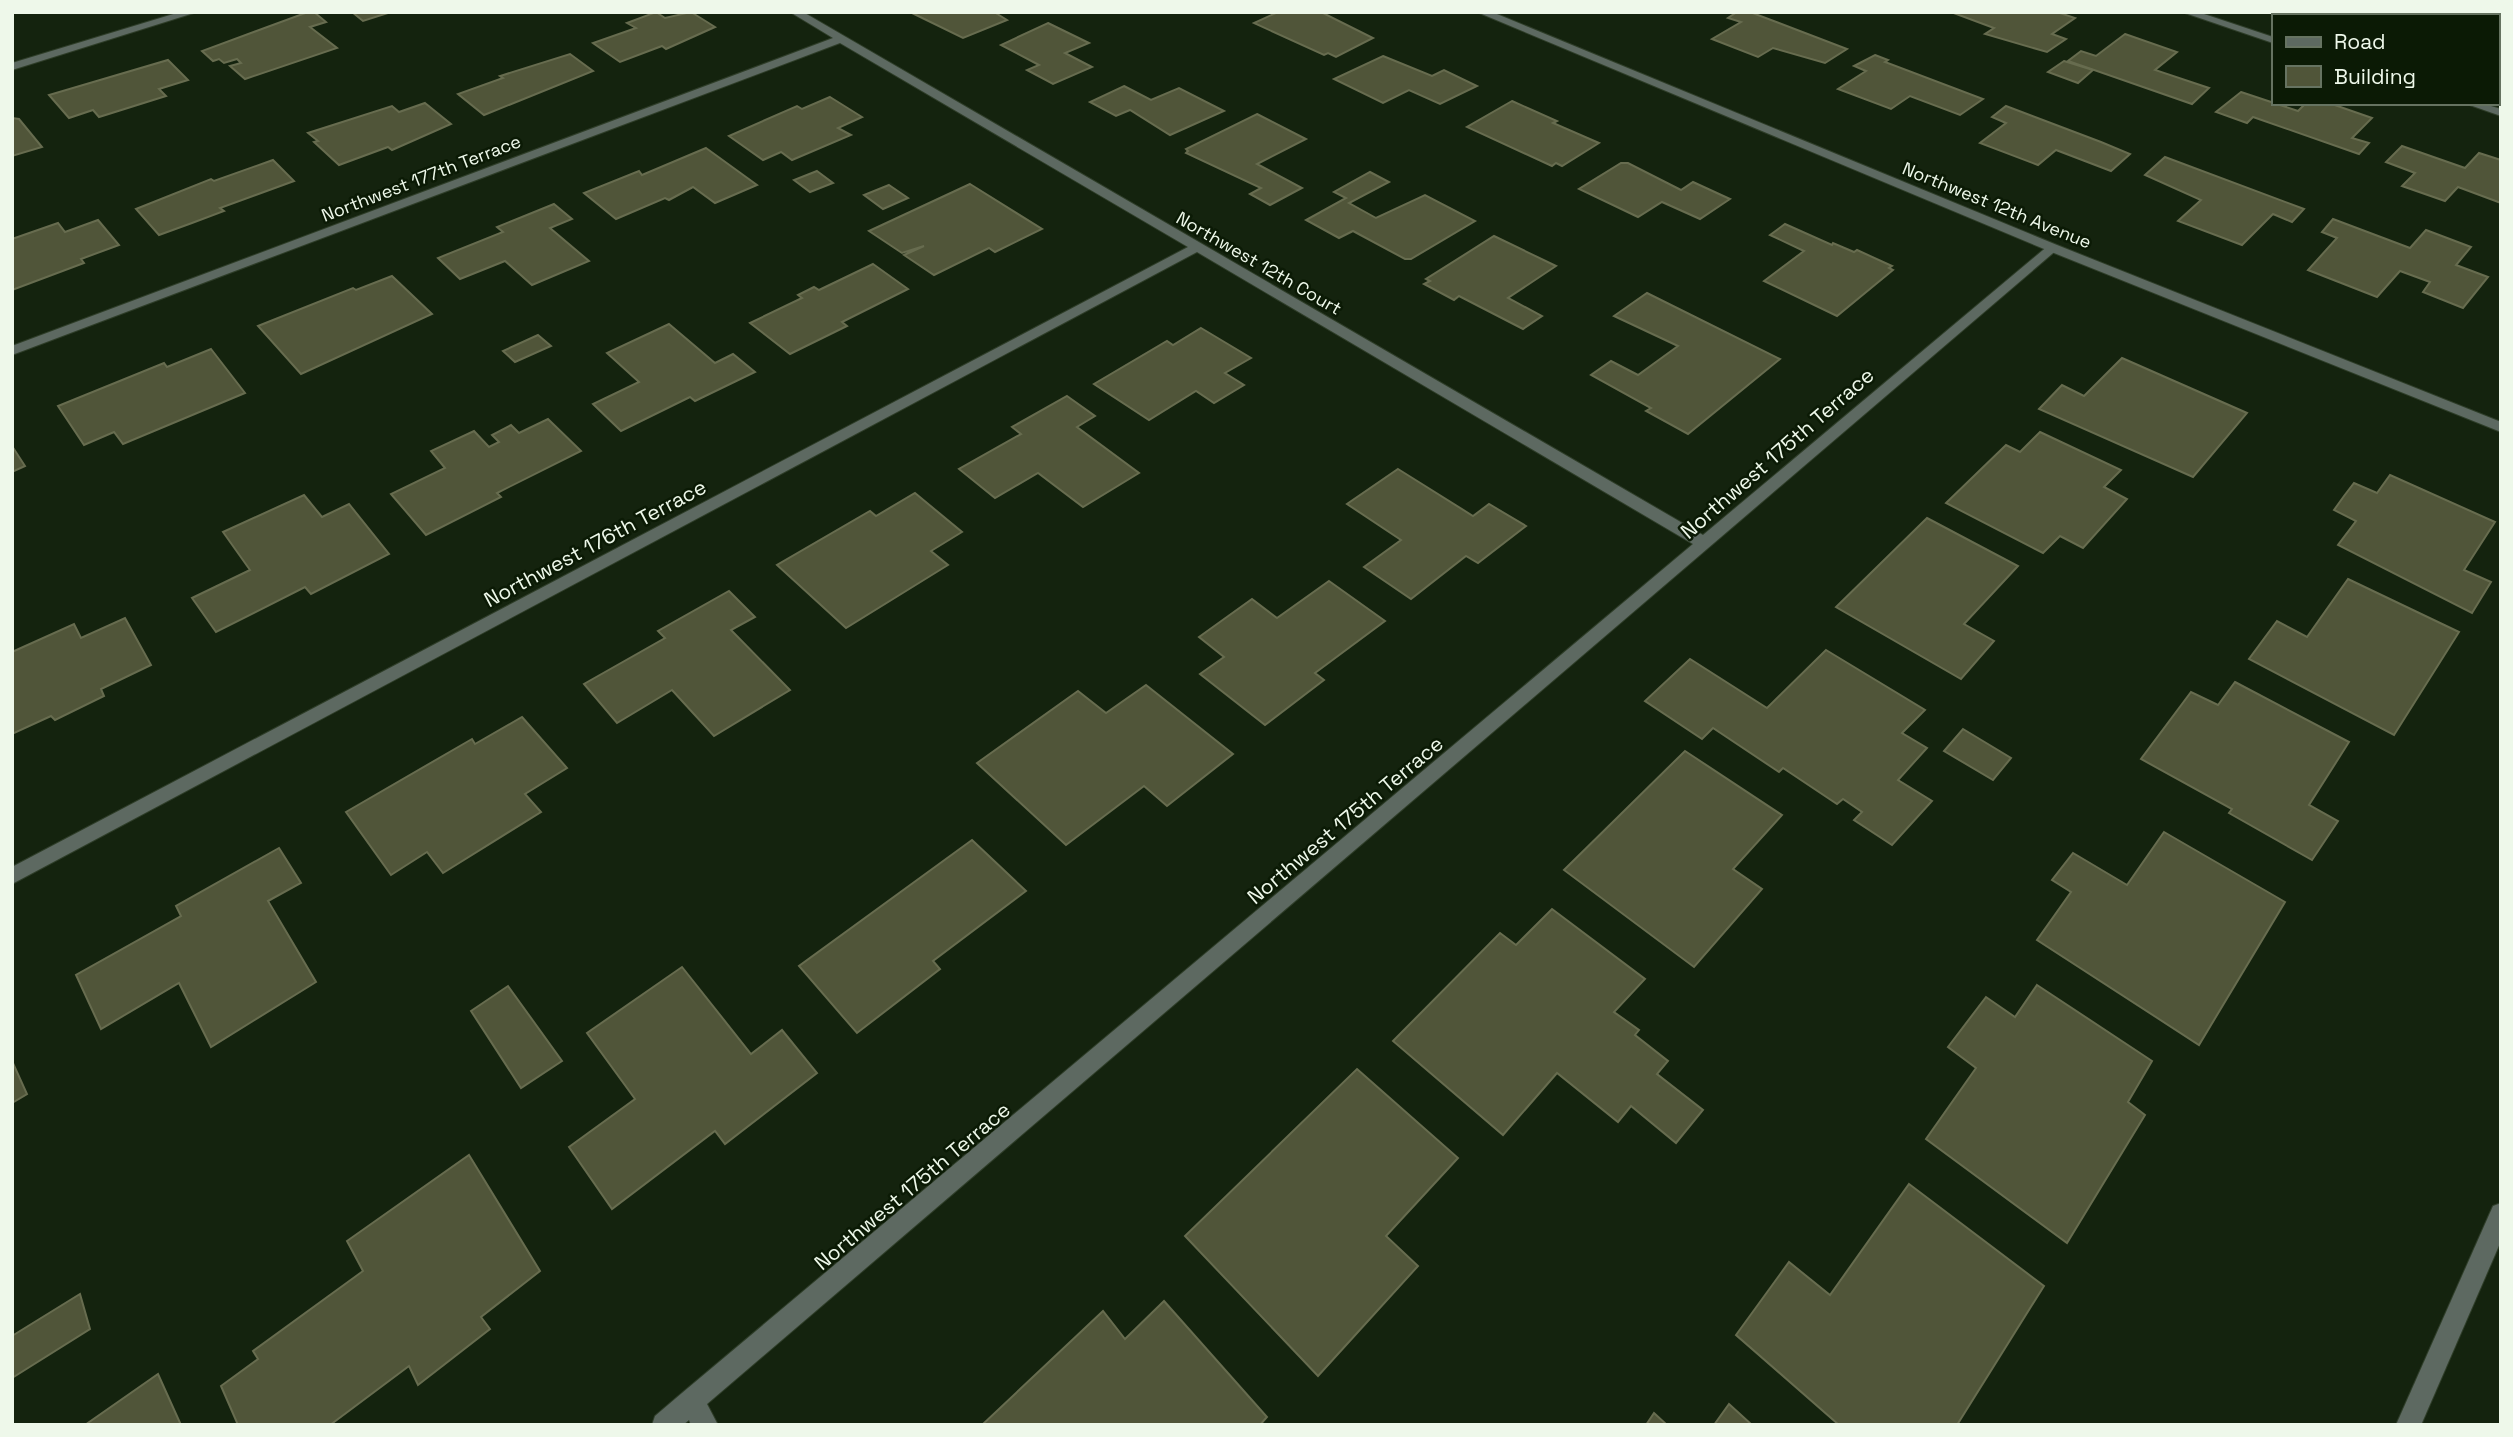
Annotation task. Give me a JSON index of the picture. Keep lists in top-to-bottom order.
{
  "streets": {
    "street": [
      "Northwest 177th Terrace",
      "Northwest 12th Avenue",
      "Northwest 12th Court",
      "Northwest 175th Terrace",
      "Northwest 176th Terrace"
    ]
  },
  "crossings": [
    ["Northwest 177th Terrace", "Northwest 12th Court"],
    ["Northwest 12th Avenue", "Northwest 175th Terrace"],
    ["Northwest 12th Court", "Northwest 175th Terrace"],
    ["Northwest 12th Court", "Northwest 176th Terrace"]
  ],
  "legend": ["Road", "Building"]
}
